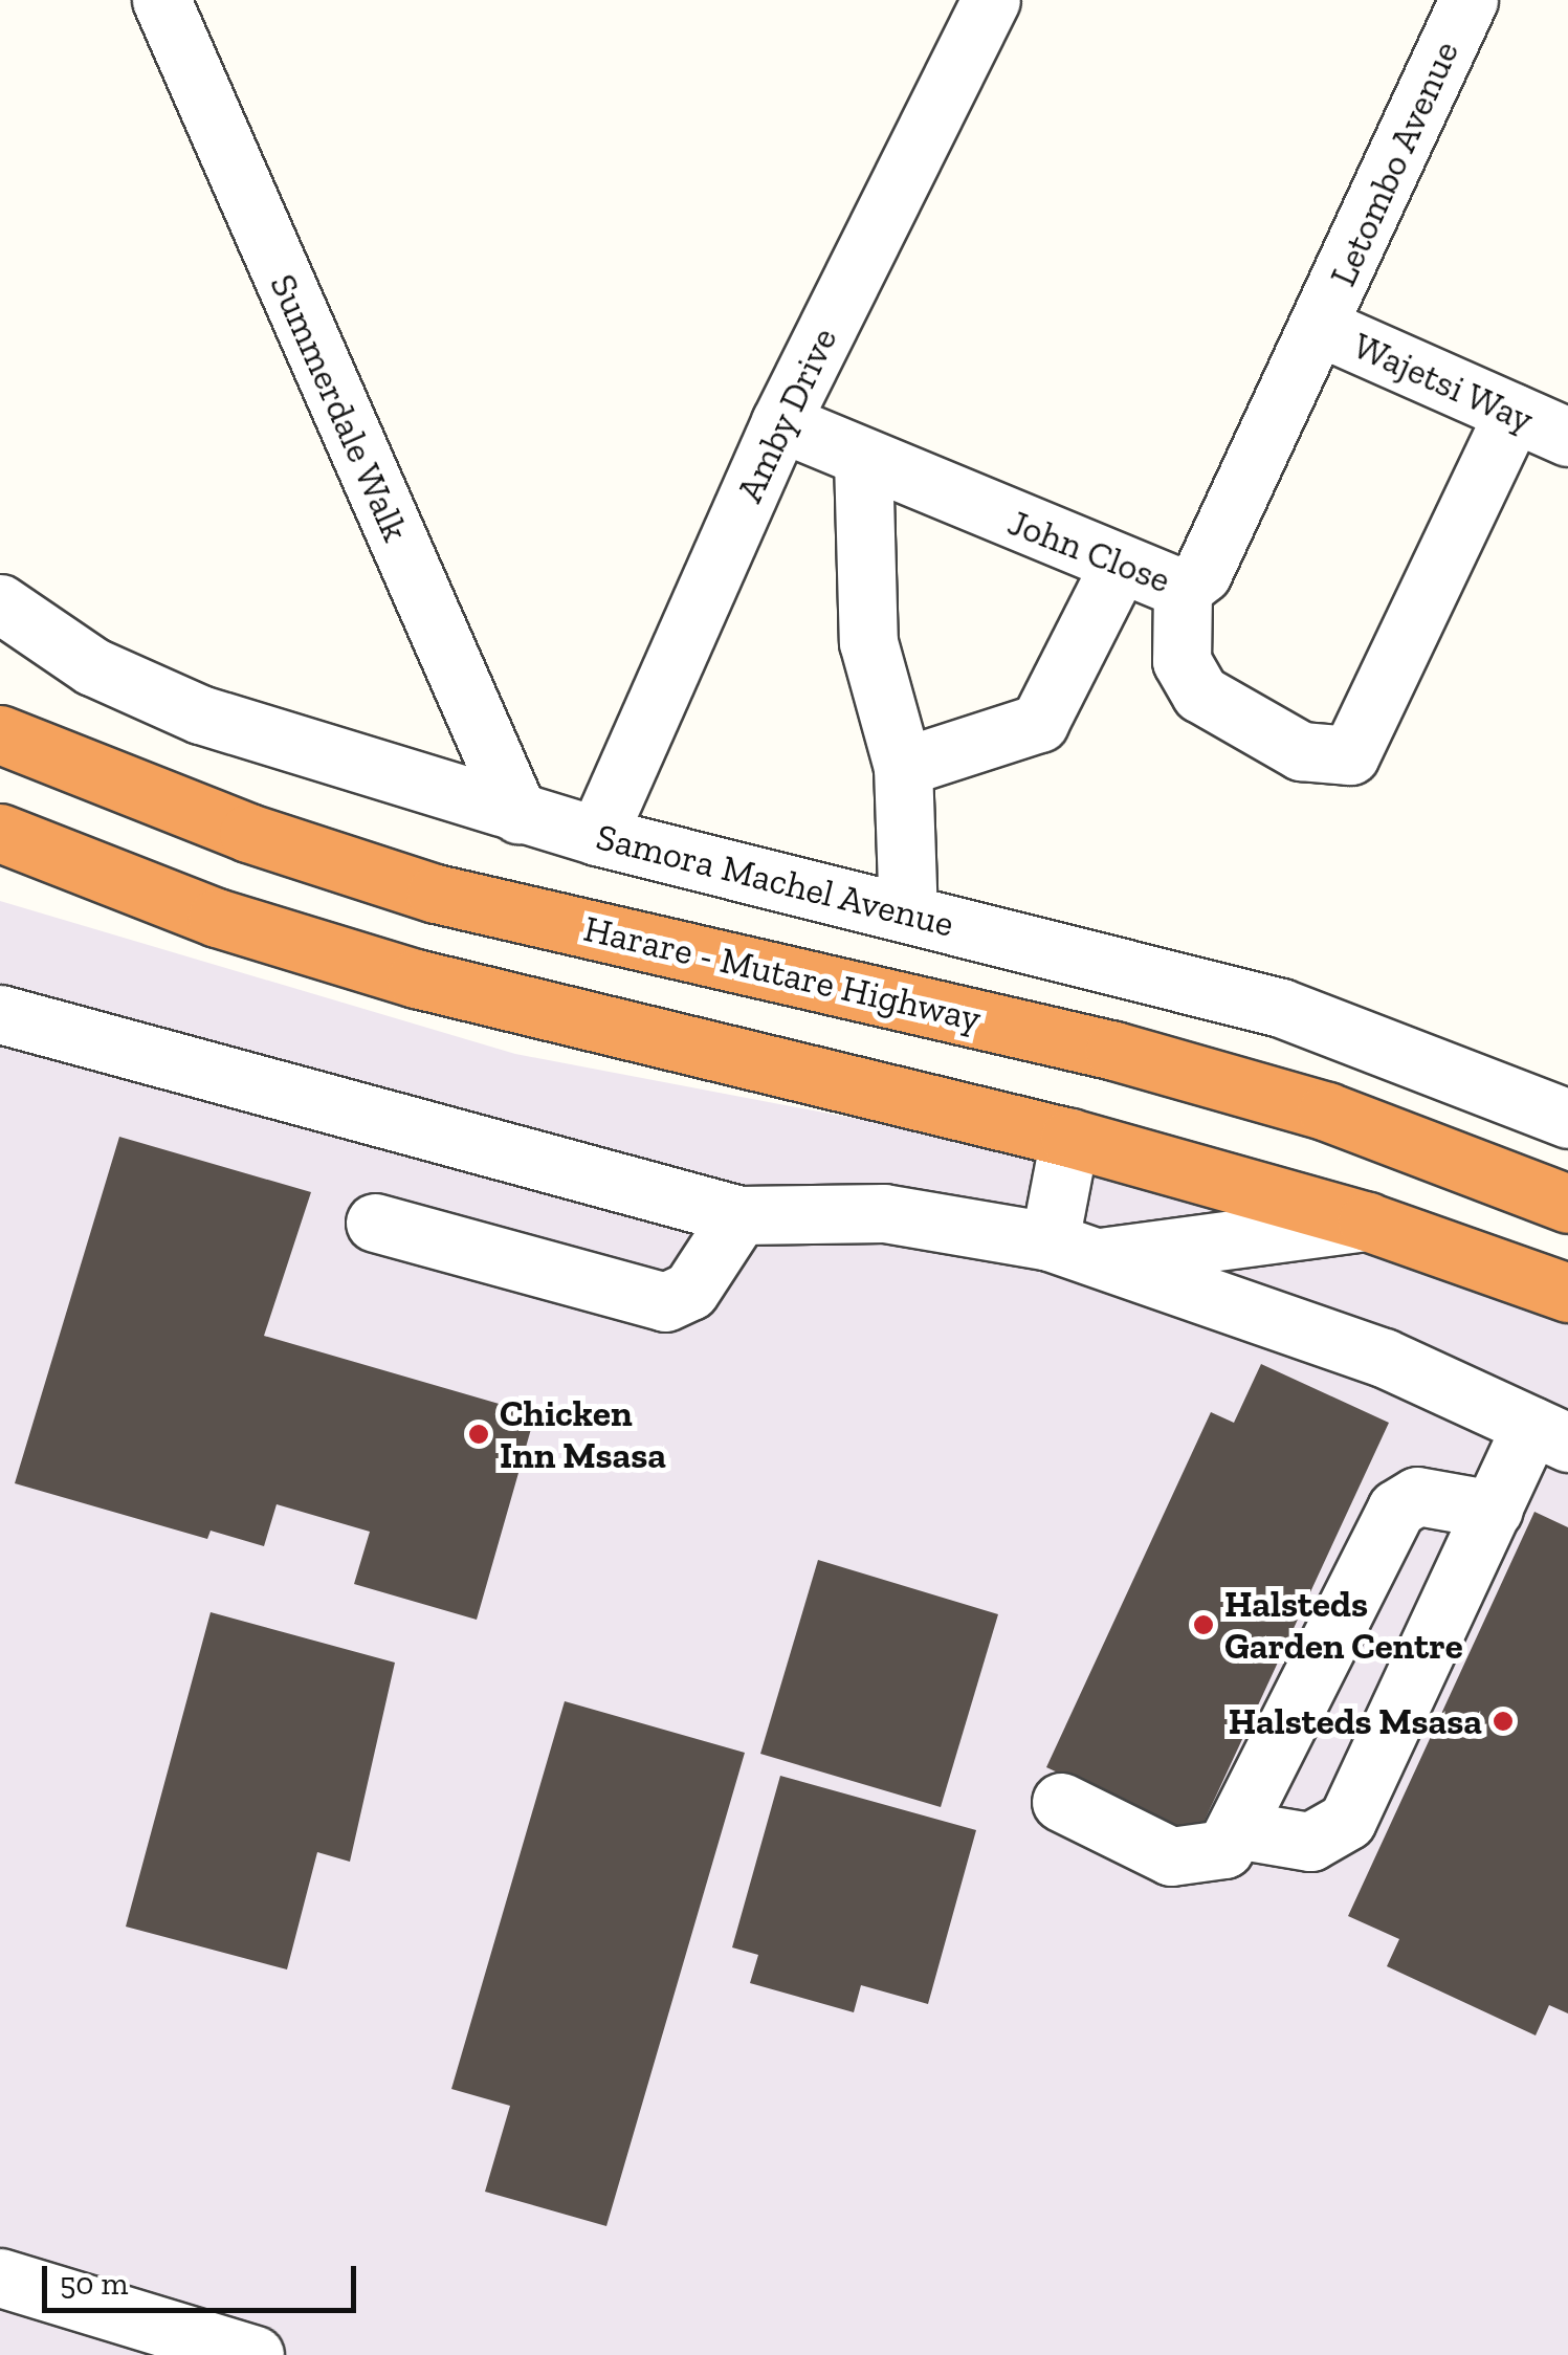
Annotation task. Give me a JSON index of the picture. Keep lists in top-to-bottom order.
{
  "streets": {
    "highway": ["Harare - Mutare Highway"],
    "street": [
      "Letombo Avenue",
      "Wajetsi Way",
      "Summerdale Walk",
      "Amby Drive",
      "John Close",
      "Samora Machel Avenue"
    ]
  },
  "crossings": [
    ["Letombo Avenue", "Wajetsi Way"],
    ["Letombo Avenue", "John Close"],
    ["Wajetsi Way", "John Close"],
    ["Summerdale Walk", "Samora Machel Avenue"],
    ["Amby Drive", "John Close"],
    ["Amby Drive", "Samora Machel Avenue"]
  ],
  "places": ["Chicken Inn Msasa", "Halsteds Garden Centre", "Halsteds Msasa"],
  "scale_bar": "50 m"
}
